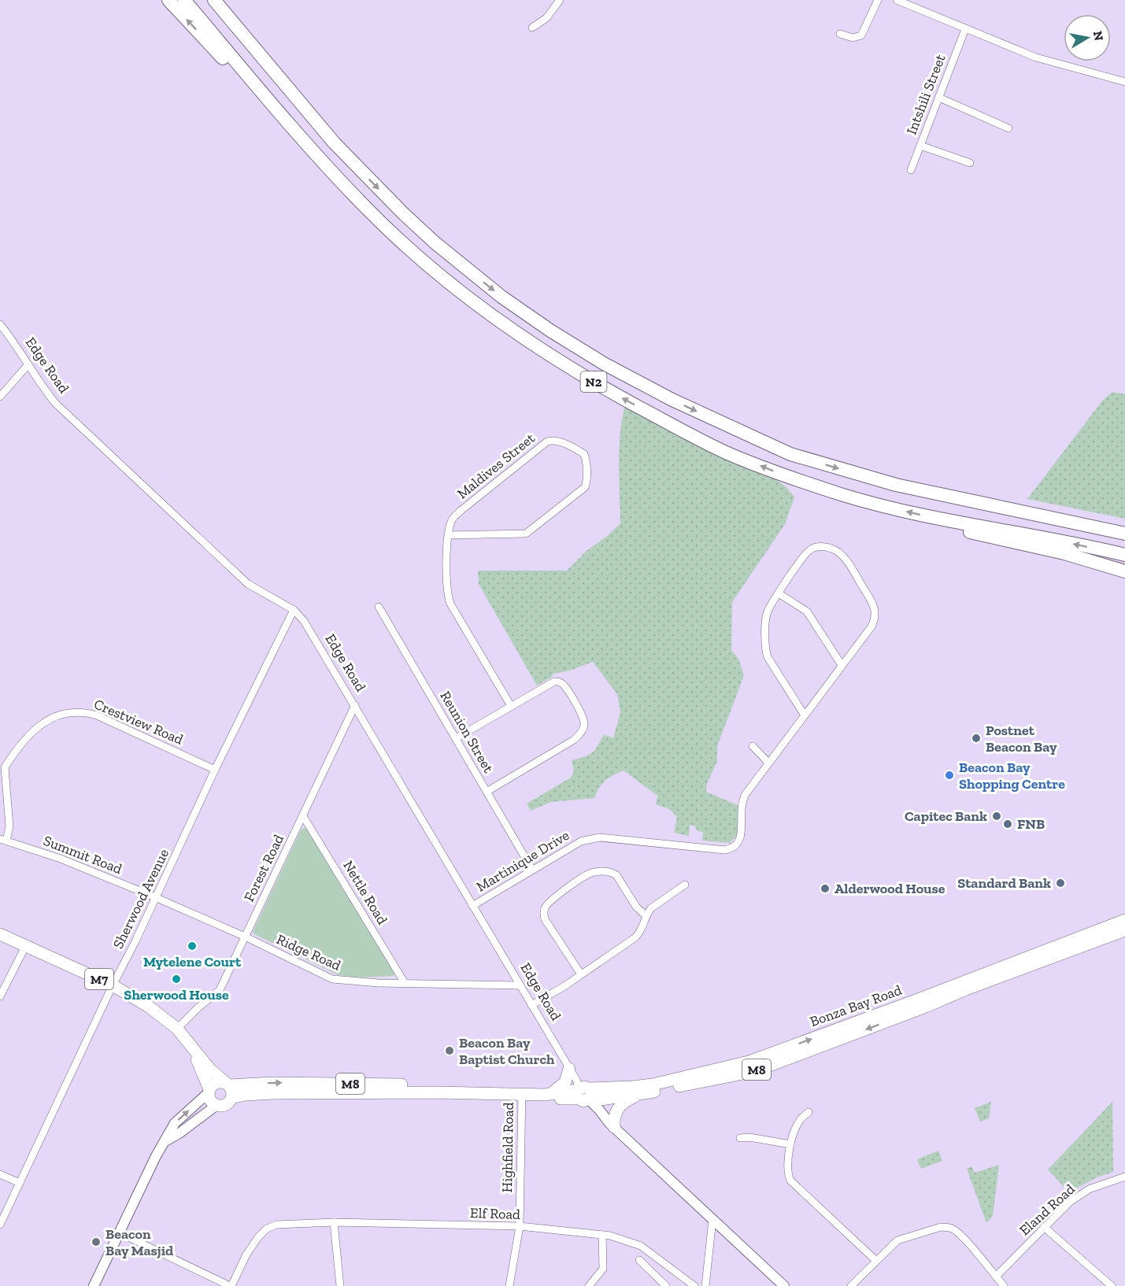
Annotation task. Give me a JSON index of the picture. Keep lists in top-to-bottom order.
{
  "streets": {
    "highway": ["N2"],
    "main road": ["M7", "Bonza Bay Road", "M8"],
    "street": [
      "Intshili Street",
      "Edge Road",
      "Maldives Street",
      "Crestview Road",
      "Reunion Street",
      "Summit Road",
      "Martinique Drive",
      "Forest Road",
      "Nettle Road",
      "Sherwood Avenue",
      "Ridge Road",
      "Highfield Road",
      "Eland Road",
      "Elf Road"
    ]
  },
  "crossings": [
    ["Edge Road", "Martinique Drive"],
    ["Edge Road", "Forest Road"],
    ["Edge Road", "Sherwood Avenue"],
    ["Edge Road", "Ridge Road"],
    ["Edge Road", "Bonza Bay Road"],
    ["Crestview Road", "Summit Road"],
    ["Crestview Road", "Sherwood Avenue"],
    ["Reunion Street", "Martinique Drive"],
    ["Summit Road", "Sherwood Avenue"],
    ["Summit Road", "Ridge Road"],
    ["Forest Road", "Nettle Road"],
    ["Forest Road", "Ridge Road"],
    ["Forest Road", "M7"],
    ["Nettle Road", "Ridge Road"],
    ["Sherwood Avenue", "Ridge Road"],
    ["Sherwood Avenue", "M7"],
    ["Bonza Bay Road", "Highfield Road"],
    ["Highfield Road", "Elf Road"]
  ],
  "places": [
    "Postnet Beacon Bay",
    "Beacon Bay Shopping Centre",
    "Capitec Bank",
    "FNB",
    "Standard Bank",
    "Alderwood House",
    "Mytelene Court",
    "Sherwood House",
    "Beacon Bay Baptist Church",
    "Beacon Bay Masjid"
  ],
  "north": "right"
}
